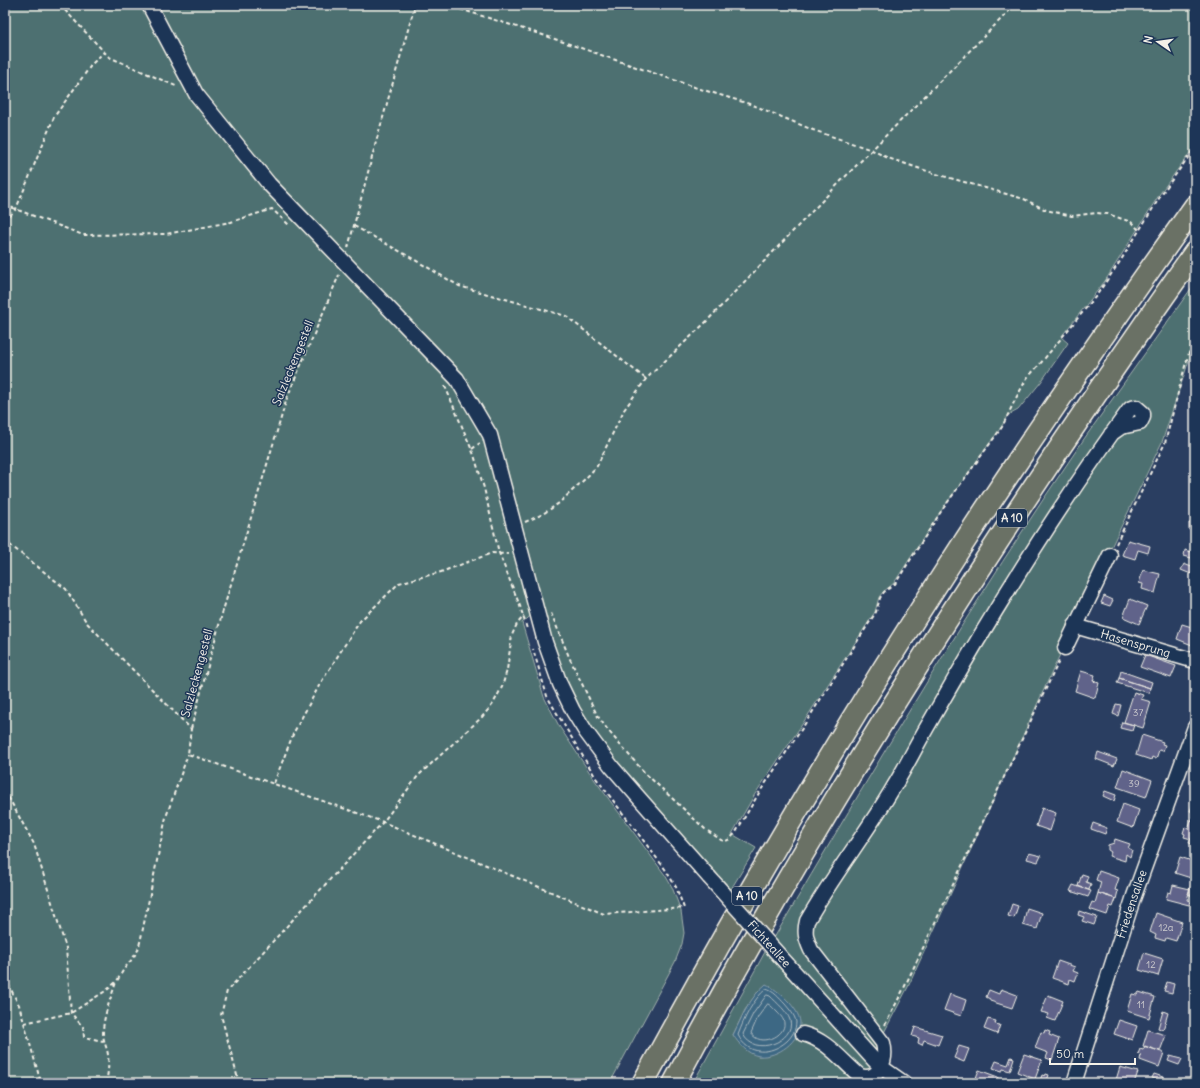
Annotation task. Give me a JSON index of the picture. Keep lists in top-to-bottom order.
{
  "streets": {
    "highway": ["A 10"],
    "street": ["Hasensprung", "Friedensallee", "Fichteallee"],
    "path": ["Salzleckengestell"]
  },
  "crossings": [
    ["Salzleckengestell", "Fichteallee"]
  ],
  "house_numbers": [
    "37",
    "39",
    "12a",
    "12",
    "11"
  ],
  "scale_bar": "50 m",
  "north": "left"
}
